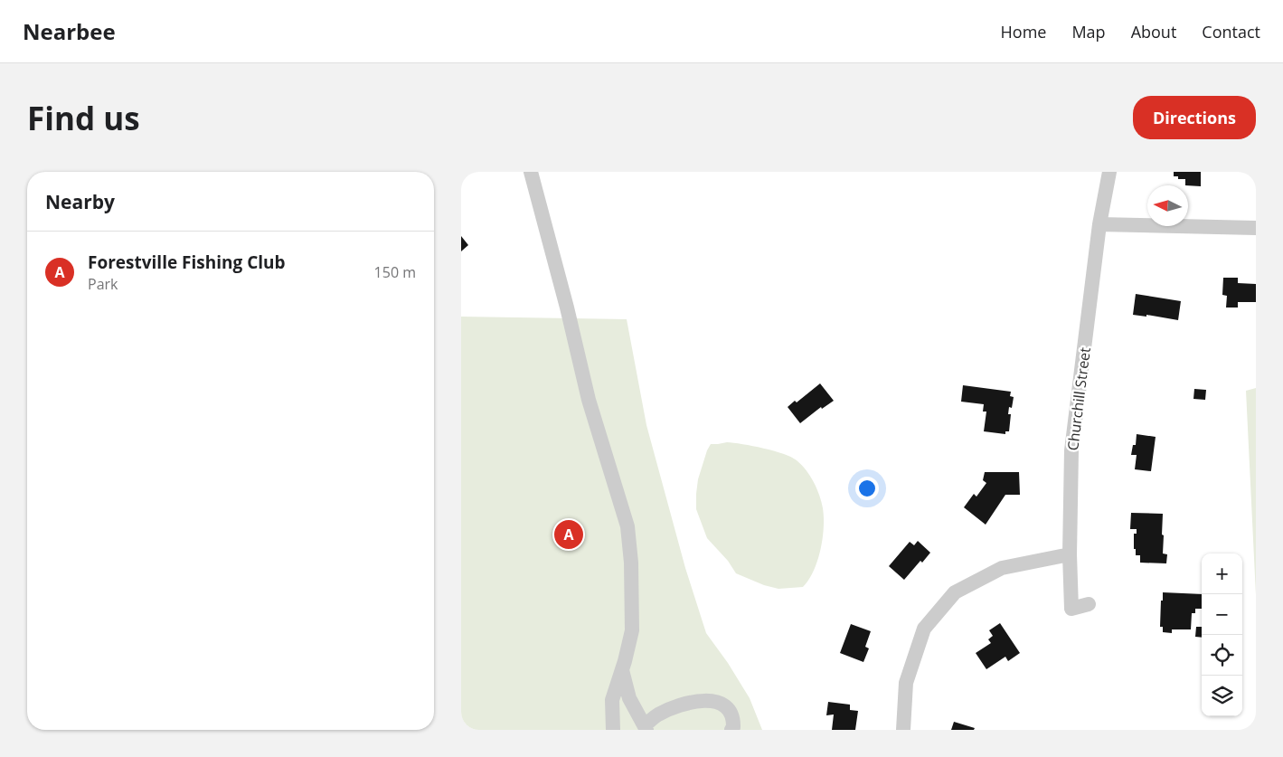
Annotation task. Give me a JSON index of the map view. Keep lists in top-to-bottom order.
{
  "streets": {
    "street": ["Churchill Street"]
  },
  "north": "left",
  "page": {
    "header": "Nearbee",
    "nav": [
      "Home",
      "Map",
      "About",
      "Contact"
    ],
    "buttons": "Directions",
    "title": "Find us",
    "heading": "Nearby",
    "list": [
      {
        "mark": "A",
        "name": "Forestville Fishing Club",
        "note": "Park",
        "value": "150 m"
      }
    ],
    "pins": "A",
    "map_buttons": ["+", "−"]
  }
}
